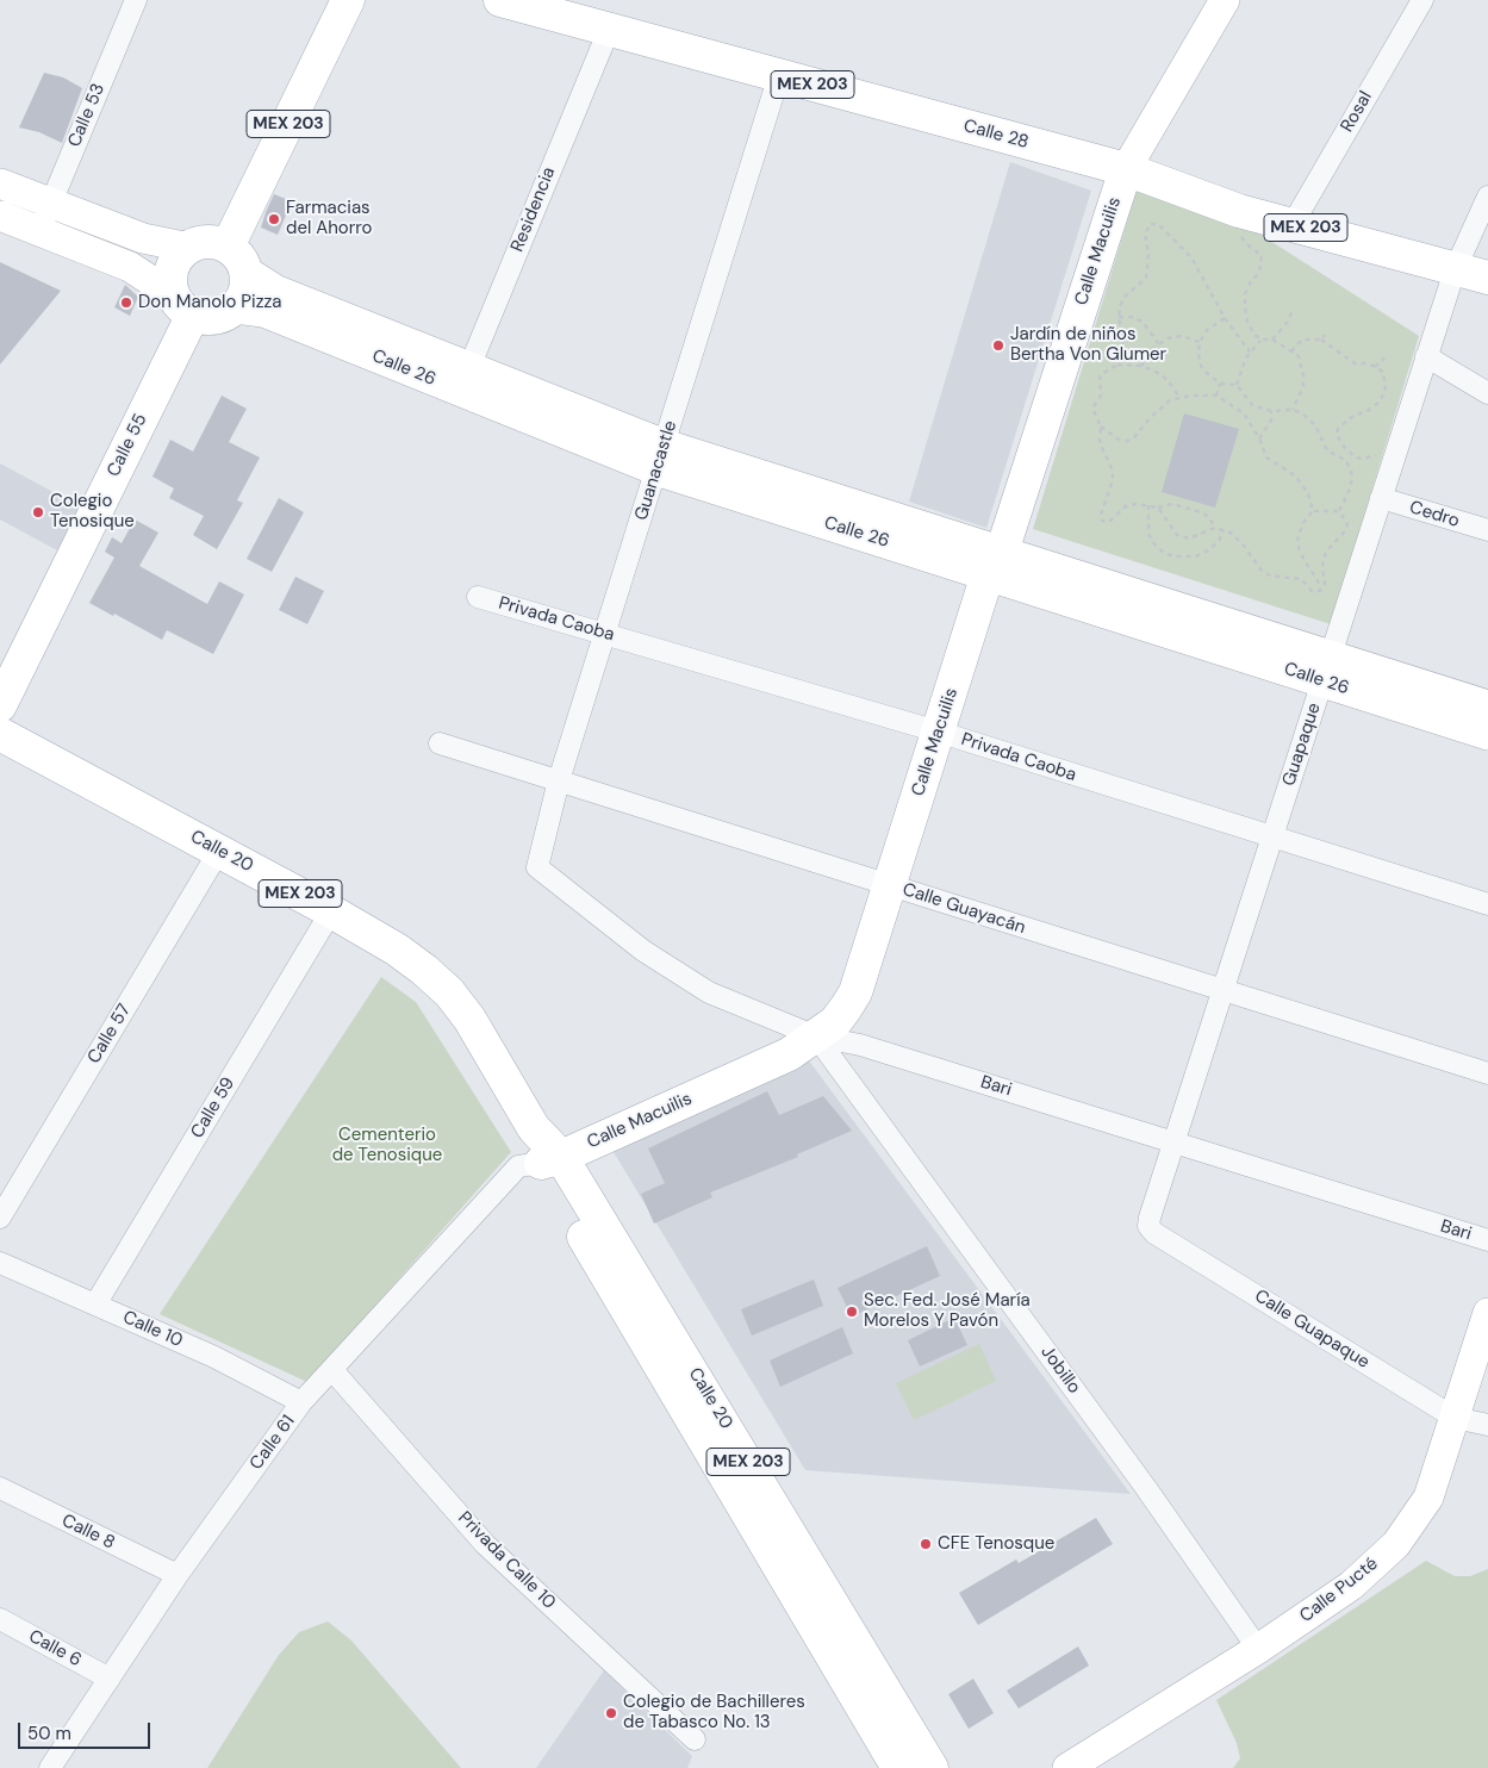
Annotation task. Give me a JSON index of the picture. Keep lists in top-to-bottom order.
{
  "streets": {
    "main road": [
      "MEX 203",
      "Calle 28",
      "Calle Macuilis",
      "Calle 26",
      "Calle 55",
      "Calle 20",
      "Calle Pucté"
    ],
    "street": [
      "Rosal",
      "Calle 53",
      "Residencia",
      "Guanacastle",
      "Cedro",
      "Privada Caoba",
      "Guapaque",
      "Calle Guayacán",
      "Calle 57",
      "Bari",
      "Calle 59",
      "Calle 10",
      "Calle Guapaque",
      "Jobillo",
      "Calle 61",
      "Calle 8",
      "Privada Calle 10",
      "Calle 6"
    ]
  },
  "crossings": [
    ["MEX 203", "Calle 26"],
    ["MEX 203", "Calle 55"],
    ["Rosal", "Calle 28"],
    ["Calle 28", "Residencia"],
    ["Calle 28", "Calle Macuilis"],
    ["Calle 28", "Guanacastle"],
    ["Calle 28", "Guapaque"],
    ["Residencia", "Calle 26"],
    ["Calle Macuilis", "Calle 26"],
    ["Calle Macuilis", "Privada Caoba"],
    ["Calle Macuilis", "Calle 20"],
    ["Calle Macuilis", "Calle Guayacán"],
    ["Calle Macuilis", "Bari"],
    ["Calle Macuilis", "Jobillo"],
    ["Calle Macuilis", "Calle 61"],
    ["Calle 26", "Calle 55"],
    ["Calle 26", "Guanacastle"],
    ["Calle 26", "Guapaque"],
    ["Guanacastle", "Privada Caoba"],
    ["Guanacastle", "Calle Guayacán"],
    ["Guanacastle", "Bari"],
    ["Cedro", "Guapaque"],
    ["Privada Caoba", "Guapaque"],
    ["Guapaque", "Calle Guayacán"],
    ["Guapaque", "Bari"],
    ["Guapaque", "Calle Guapaque"],
    ["Calle 20", "Calle 57"],
    ["Calle 20", "Calle 59"],
    ["Calle 20", "Calle 61"],
    ["Bari", "Jobillo"],
    ["Calle 59", "Calle 10"],
    ["Calle 10", "Calle 61"],
    ["Calle Guapaque", "Calle Pucté"],
    ["Jobillo", "Calle Pucté"],
    ["Calle 61", "Calle 8"],
    ["Calle 61", "Privada Calle 10"],
    ["Calle 61", "Calle 6"]
  ],
  "parks": ["Cementerio de Tenosique"],
  "places": [
    "Farmacias del Ahorro",
    "Don Manolo Pizza",
    "Jardín de niños Bertha Von Glumer",
    "Colegio Tenosique",
    "Sec. Fed. José María Morelos Y Pavón",
    "CFE Tenosque",
    "Colegio de Bachilleres de Tabasco No. 13"
  ],
  "scale_bar": "50 m"
}
